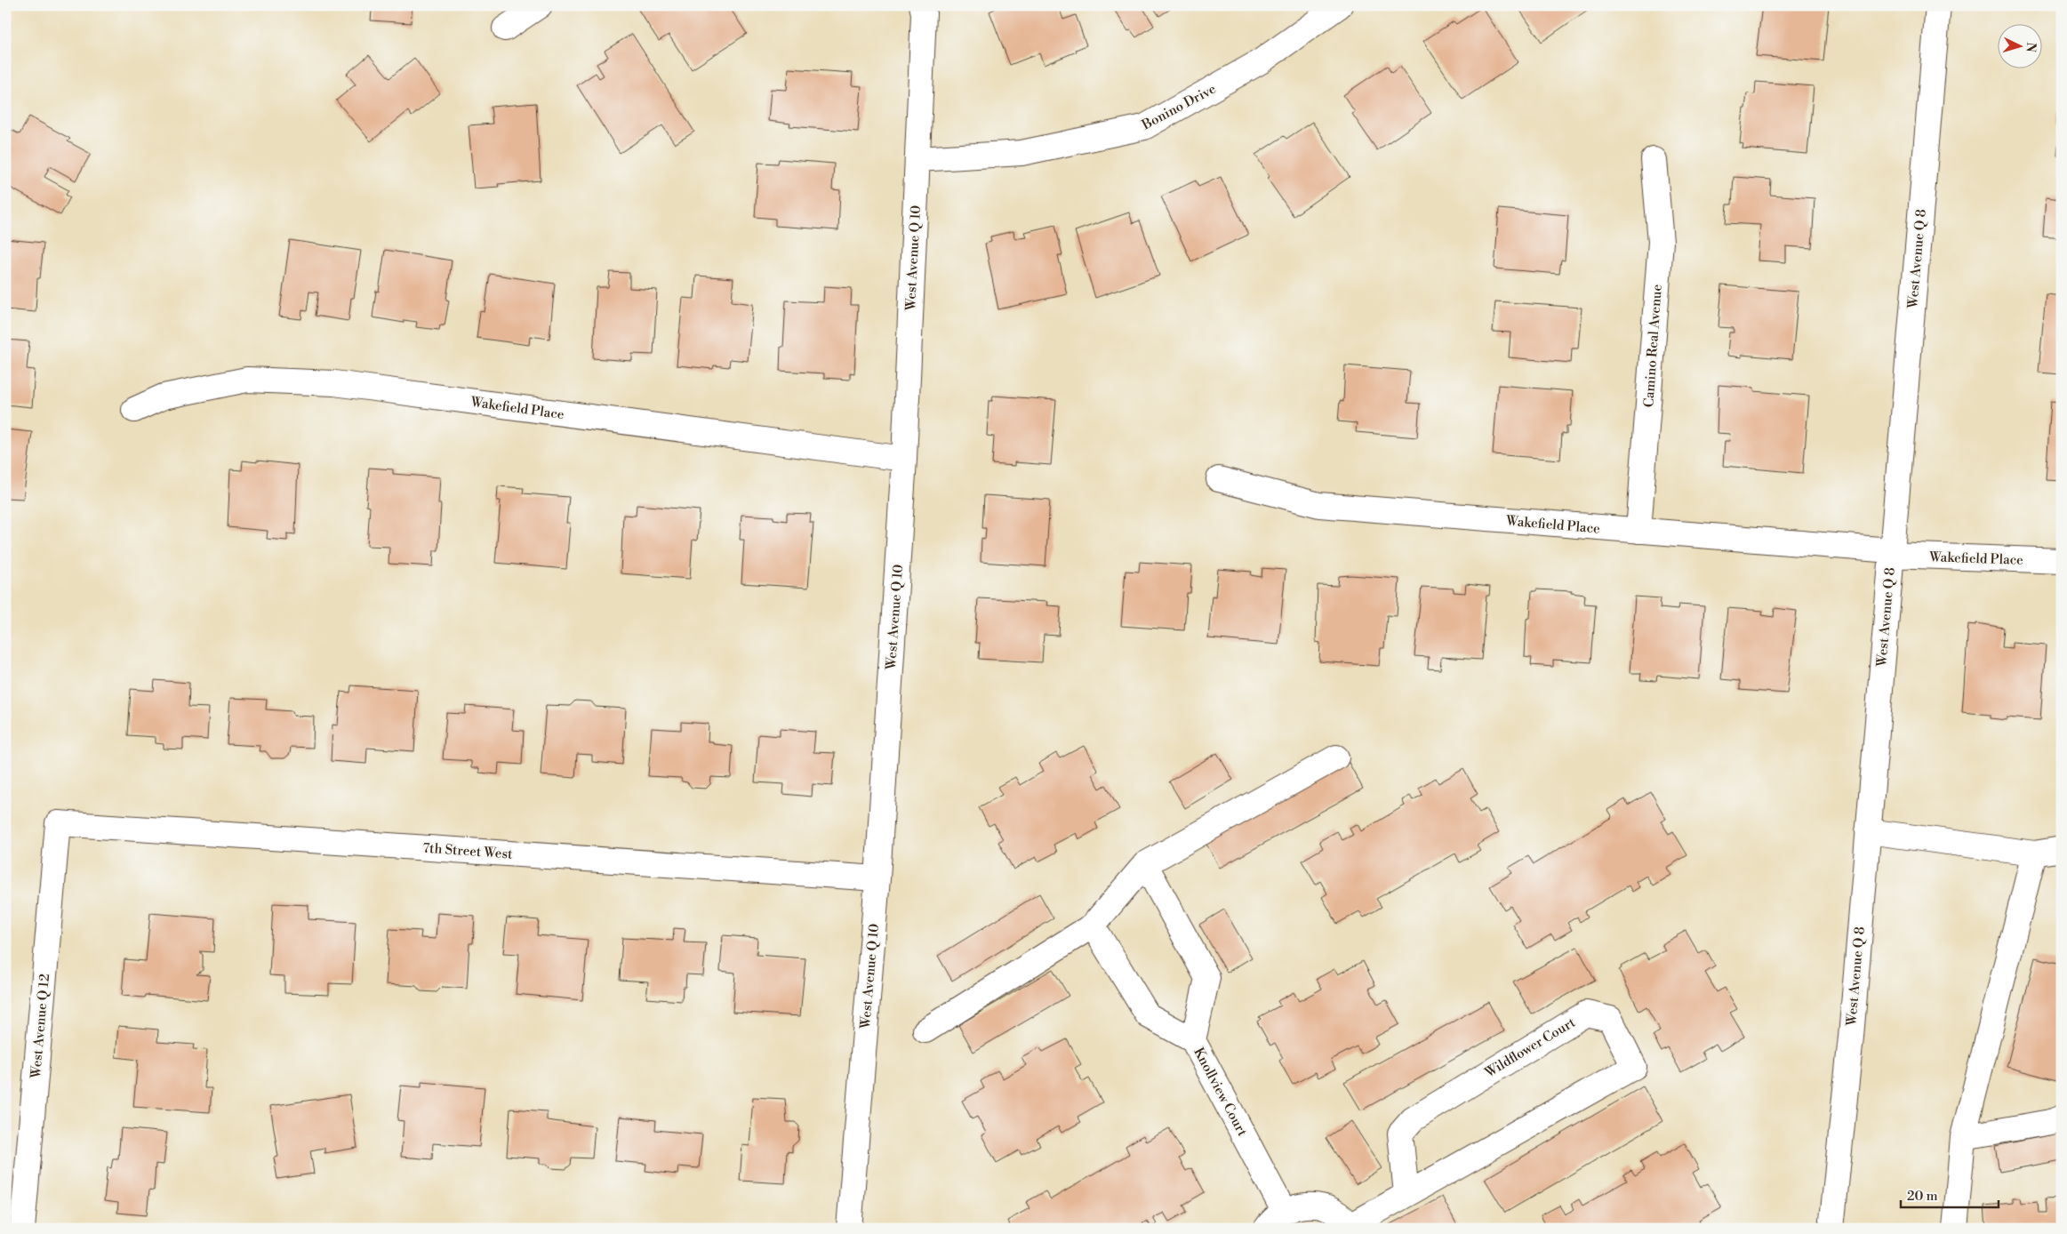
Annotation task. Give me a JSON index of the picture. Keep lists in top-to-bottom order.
{
  "streets": {
    "street": [
      "Bonino Drive",
      "West Avenue Q 10",
      "West Avenue Q 8",
      "Camino Real Avenue",
      "Wakefield Place",
      "7th Street West",
      "West Avenue Q 12",
      "Wildflower Court",
      "Knollview Court"
    ]
  },
  "crossings": [
    ["Bonino Drive", "West Avenue Q 10"],
    ["West Avenue Q 10", "Wakefield Place"],
    ["West Avenue Q 10", "7th Street West"],
    ["West Avenue Q 8", "Wakefield Place"],
    ["Camino Real Avenue", "Wakefield Place"],
    ["7th Street West", "West Avenue Q 12"]
  ],
  "scale_bar": "20 m",
  "north": "right"
}
